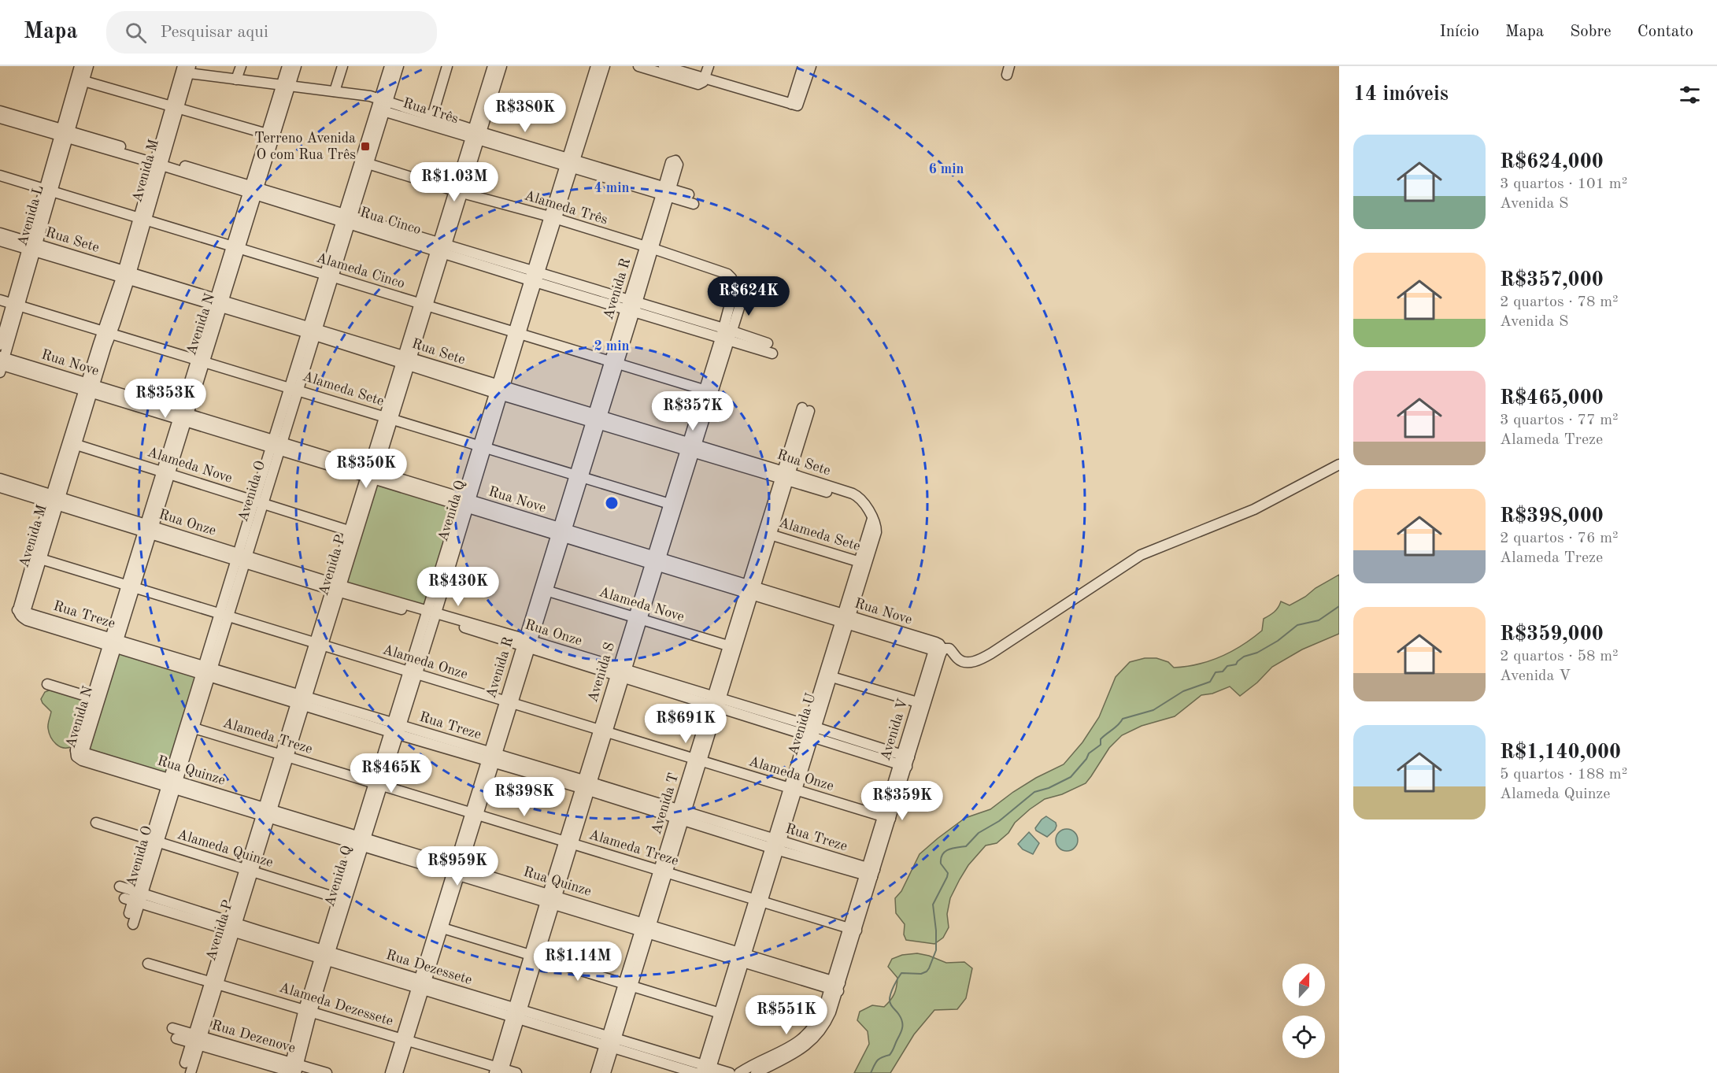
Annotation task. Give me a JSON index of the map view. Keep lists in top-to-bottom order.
{
  "streets": {
    "street": [
      "Rua Três",
      "Avenida M",
      "Alameda Três",
      "Avenida L",
      "Rua Cinco",
      "Rua Sete",
      "Alameda Cinco",
      "Avenida R",
      "Avenida N",
      "Rua Nove",
      "Alameda Sete",
      "Alameda Nove",
      "Avenida O",
      "Avenida Q",
      "Rua Onze",
      "Avenida P",
      "Rua Treze",
      "Alameda Onze",
      "Avenida S",
      "Avenida U",
      "Avenida V",
      "Alameda Treze",
      "Rua Quinze",
      "Avenida T",
      "Alameda Quinze",
      "Rua Dezessete",
      "Alameda Dezessete",
      "Rua Dezenove"
    ]
  },
  "crossings": [
    ["Rua Três", "Avenida R"],
    ["Rua Três", "Avenida O"],
    ["Rua Três", "Avenida Q"],
    ["Rua Três", "Avenida P"],
    ["Avenida M", "Rua Cinco"],
    ["Avenida M", "Rua Sete"],
    ["Avenida M", "Alameda Cinco"],
    ["Avenida M", "Rua Nove"],
    ["Avenida M", "Alameda Sete"],
    ["Avenida M", "Alameda Nove"],
    ["Avenida M", "Rua Onze"],
    ["Avenida M", "Rua Treze"],
    ["Avenida M", "Alameda Onze"],
    ["Alameda Três", "Avenida R"],
    ["Alameda Três", "Avenida O"],
    ["Alameda Três", "Avenida Q"],
    ["Alameda Três", "Avenida P"],
    ["Alameda Três", "Avenida S"],
    ["Avenida L", "Rua Cinco"],
    ["Avenida L", "Rua Sete"],
    ["Avenida L", "Alameda Cinco"],
    ["Avenida L", "Rua Nove"],
    ["Avenida L", "Alameda Sete"],
    ["Rua Cinco", "Avenida R"],
    ["Rua Cinco", "Avenida N"],
    ["Rua Cinco", "Avenida O"],
    ["Rua Cinco", "Avenida Q"],
    ["Rua Cinco", "Avenida P"],
    ["Rua Cinco", "Avenida S"],
    ["Rua Sete", "Avenida R"],
    ["Rua Sete", "Avenida N"],
    ["Rua Sete", "Avenida O"],
    ["Rua Sete", "Avenida Q"],
    ["Rua Sete", "Avenida P"],
    ["Rua Sete", "Avenida S"],
    ["Rua Sete", "Avenida U"],
    ["Rua Sete", "Avenida T"],
    ["Alameda Cinco", "Avenida R"],
    ["Alameda Cinco", "Avenida N"],
    ["Alameda Cinco", "Avenida O"],
    ["Alameda Cinco", "Avenida Q"],
    ["Alameda Cinco", "Avenida P"],
    ["Alameda Cinco", "Avenida S"],
    ["Avenida R", "Rua Nove"],
    ["Avenida R", "Alameda Sete"],
    ["Avenida R", "Alameda Nove"],
    ["Avenida R", "Rua Onze"],
    ["Avenida R", "Rua Treze"],
    ["Avenida R", "Alameda Onze"],
    ["Avenida R", "Alameda Treze"],
    ["Avenida R", "Rua Quinze"],
    ["Avenida R", "Rua Dezessete"],
    ["Avenida R", "Alameda Dezessete"],
    ["Avenida N", "Rua Nove"],
    ["Avenida N", "Alameda Sete"],
    ["Avenida N", "Alameda Nove"],
    ["Avenida N", "Rua Onze"],
    ["Avenida N", "Rua Treze"],
    ["Avenida N", "Alameda Onze"],
    ["Avenida N", "Rua Quinze"],
    ["Rua Nove", "Avenida O"],
    ["Rua Nove", "Avenida Q"],
    ["Rua Nove", "Avenida P"],
    ["Rua Nove", "Avenida S"],
    ["Rua Nove", "Avenida U"],
    ["Rua Nove", "Avenida V"],
    ["Rua Nove", "Avenida T"],
    ["Alameda Sete", "Avenida O"],
    ["Alameda Sete", "Avenida Q"],
    ["Alameda Sete", "Avenida P"],
    ["Alameda Sete", "Avenida S"],
    ["Alameda Sete", "Avenida U"],
    ["Alameda Sete", "Avenida T"],
    ["Alameda Nove", "Avenida O"],
    ["Alameda Nove", "Avenida P"],
    ["Alameda Nove", "Avenida S"],
    ["Alameda Nove", "Avenida T"],
    ["Avenida O", "Rua Onze"],
    ["Avenida O", "Rua Treze"],
    ["Avenida O", "Alameda Onze"],
    ["Avenida O", "Alameda Treze"],
    ["Avenida O", "Rua Quinze"],
    ["Avenida O", "Alameda Quinze"],
    ["Avenida O", "Rua Dezessete"],
    ["Avenida Q", "Rua Onze"],
    ["Avenida Q", "Rua Treze"],
    ["Avenida Q", "Alameda Onze"],
    ["Avenida Q", "Alameda Treze"],
    ["Avenida Q", "Rua Quinze"],
    ["Avenida Q", "Alameda Quinze"],
    ["Avenida Q", "Rua Dezessete"],
    ["Avenida Q", "Alameda Dezessete"],
    ["Avenida Q", "Rua Dezenove"],
    ["Rua Onze", "Avenida P"],
    ["Rua Onze", "Avenida S"],
    ["Rua Onze", "Avenida U"],
    ["Rua Onze", "Avenida V"],
    ["Rua Onze", "Avenida T"],
    ["Avenida P", "Rua Treze"],
    ["Avenida P", "Alameda Onze"],
    ["Avenida P", "Alameda Treze"],
    ["Avenida P", "Rua Quinze"],
    ["Avenida P", "Alameda Quinze"],
    ["Avenida P", "Rua Dezessete"],
    ["Avenida P", "Alameda Dezessete"],
    ["Avenida P", "Rua Dezenove"],
    ["Rua Treze", "Avenida S"],
    ["Rua Treze", "Avenida U"],
    ["Rua Treze", "Avenida V"],
    ["Rua Treze", "Avenida T"],
    ["Alameda Onze", "Avenida S"],
    ["Alameda Onze", "Avenida U"],
    ["Alameda Onze", "Avenida V"],
    ["Alameda Onze", "Avenida T"],
    ["Avenida S", "Alameda Treze"],
    ["Avenida S", "Rua Quinze"],
    ["Avenida S", "Rua Dezessete"],
    ["Avenida S", "Alameda Dezessete"],
    ["Avenida U", "Alameda Treze"],
    ["Avenida U", "Rua Quinze"],
    ["Avenida U", "Rua Dezessete"],
    ["Avenida V", "Alameda Treze"],
    ["Avenida V", "Rua Quinze"],
    ["Alameda Treze", "Avenida T"],
    ["Rua Quinze", "Avenida T"],
    ["Avenida T", "Rua Dezessete"]
  ],
  "places": {
    "transit": ["Terreno Avenida O com Rua Três"]
  },
  "north": "top",
  "page": {
    "header": "Mapa",
    "search": "Pesquisar aqui",
    "nav": [
      "Início",
      "Mapa",
      "Sobre",
      "Contato"
    ],
    "heading": "14 imóveis",
    "price": [
      "R$380K",
      "R$1.03M",
      "R$624K",
      "R$353K",
      "R$357K",
      "R$350K",
      "R$430K",
      "R$691K",
      "R$465K",
      "R$398K",
      "R$359K",
      "R$959K",
      "R$1.14M",
      "R$551K"
    ],
    "list": [
      {
        "name": "R$624,000",
        "note": "3 quartos · 101 m² · Avenida S"
      },
      {
        "name": "R$357,000",
        "note": "2 quartos · 78 m² · Avenida S"
      },
      {
        "name": "R$465,000",
        "note": "3 quartos · 77 m² · Alameda Treze"
      },
      {
        "name": "R$398,000",
        "note": "2 quartos · 76 m² · Alameda Treze"
      },
      {
        "name": "R$359,000",
        "note": "2 quartos · 58 m² · Avenida V"
      },
      {
        "name": "R$1,140,000",
        "note": "5 quartos · 188 m² · Alameda Quinze"
      }
    ]
  },
  "rings": ["6 min", "4 min", "2 min"]
}
